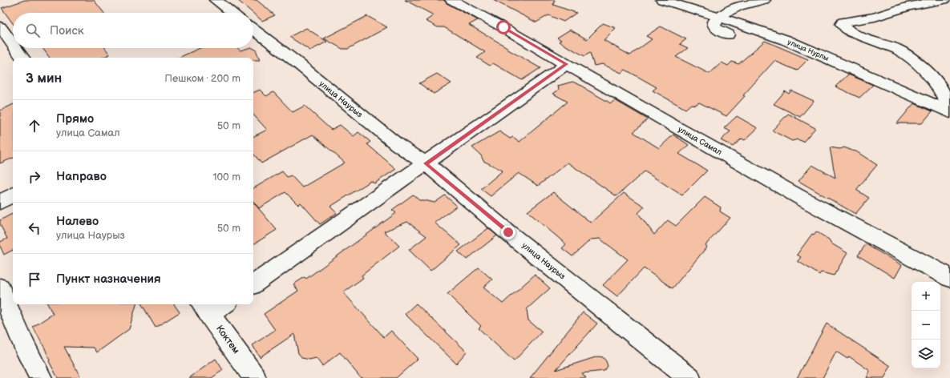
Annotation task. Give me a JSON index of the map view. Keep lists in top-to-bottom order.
{
  "streets": {
    "street": [
      "улица Нурлы",
      "улица Наурыз",
      "улица Самал",
      "Коктем"
    ]
  },
  "page": {
    "search": "Поиск",
    "heading": ["3 мин", "Пешком · 200 m"],
    "list": [
      ["Прямо", "улица Самал", "50 m"],
      ["Направо", "100 m"],
      ["Налево", "улица Наурыз", "50 m"],
      "Пункт назначения"
    ],
    "map_buttons": ["+", "−"]
  }
}
